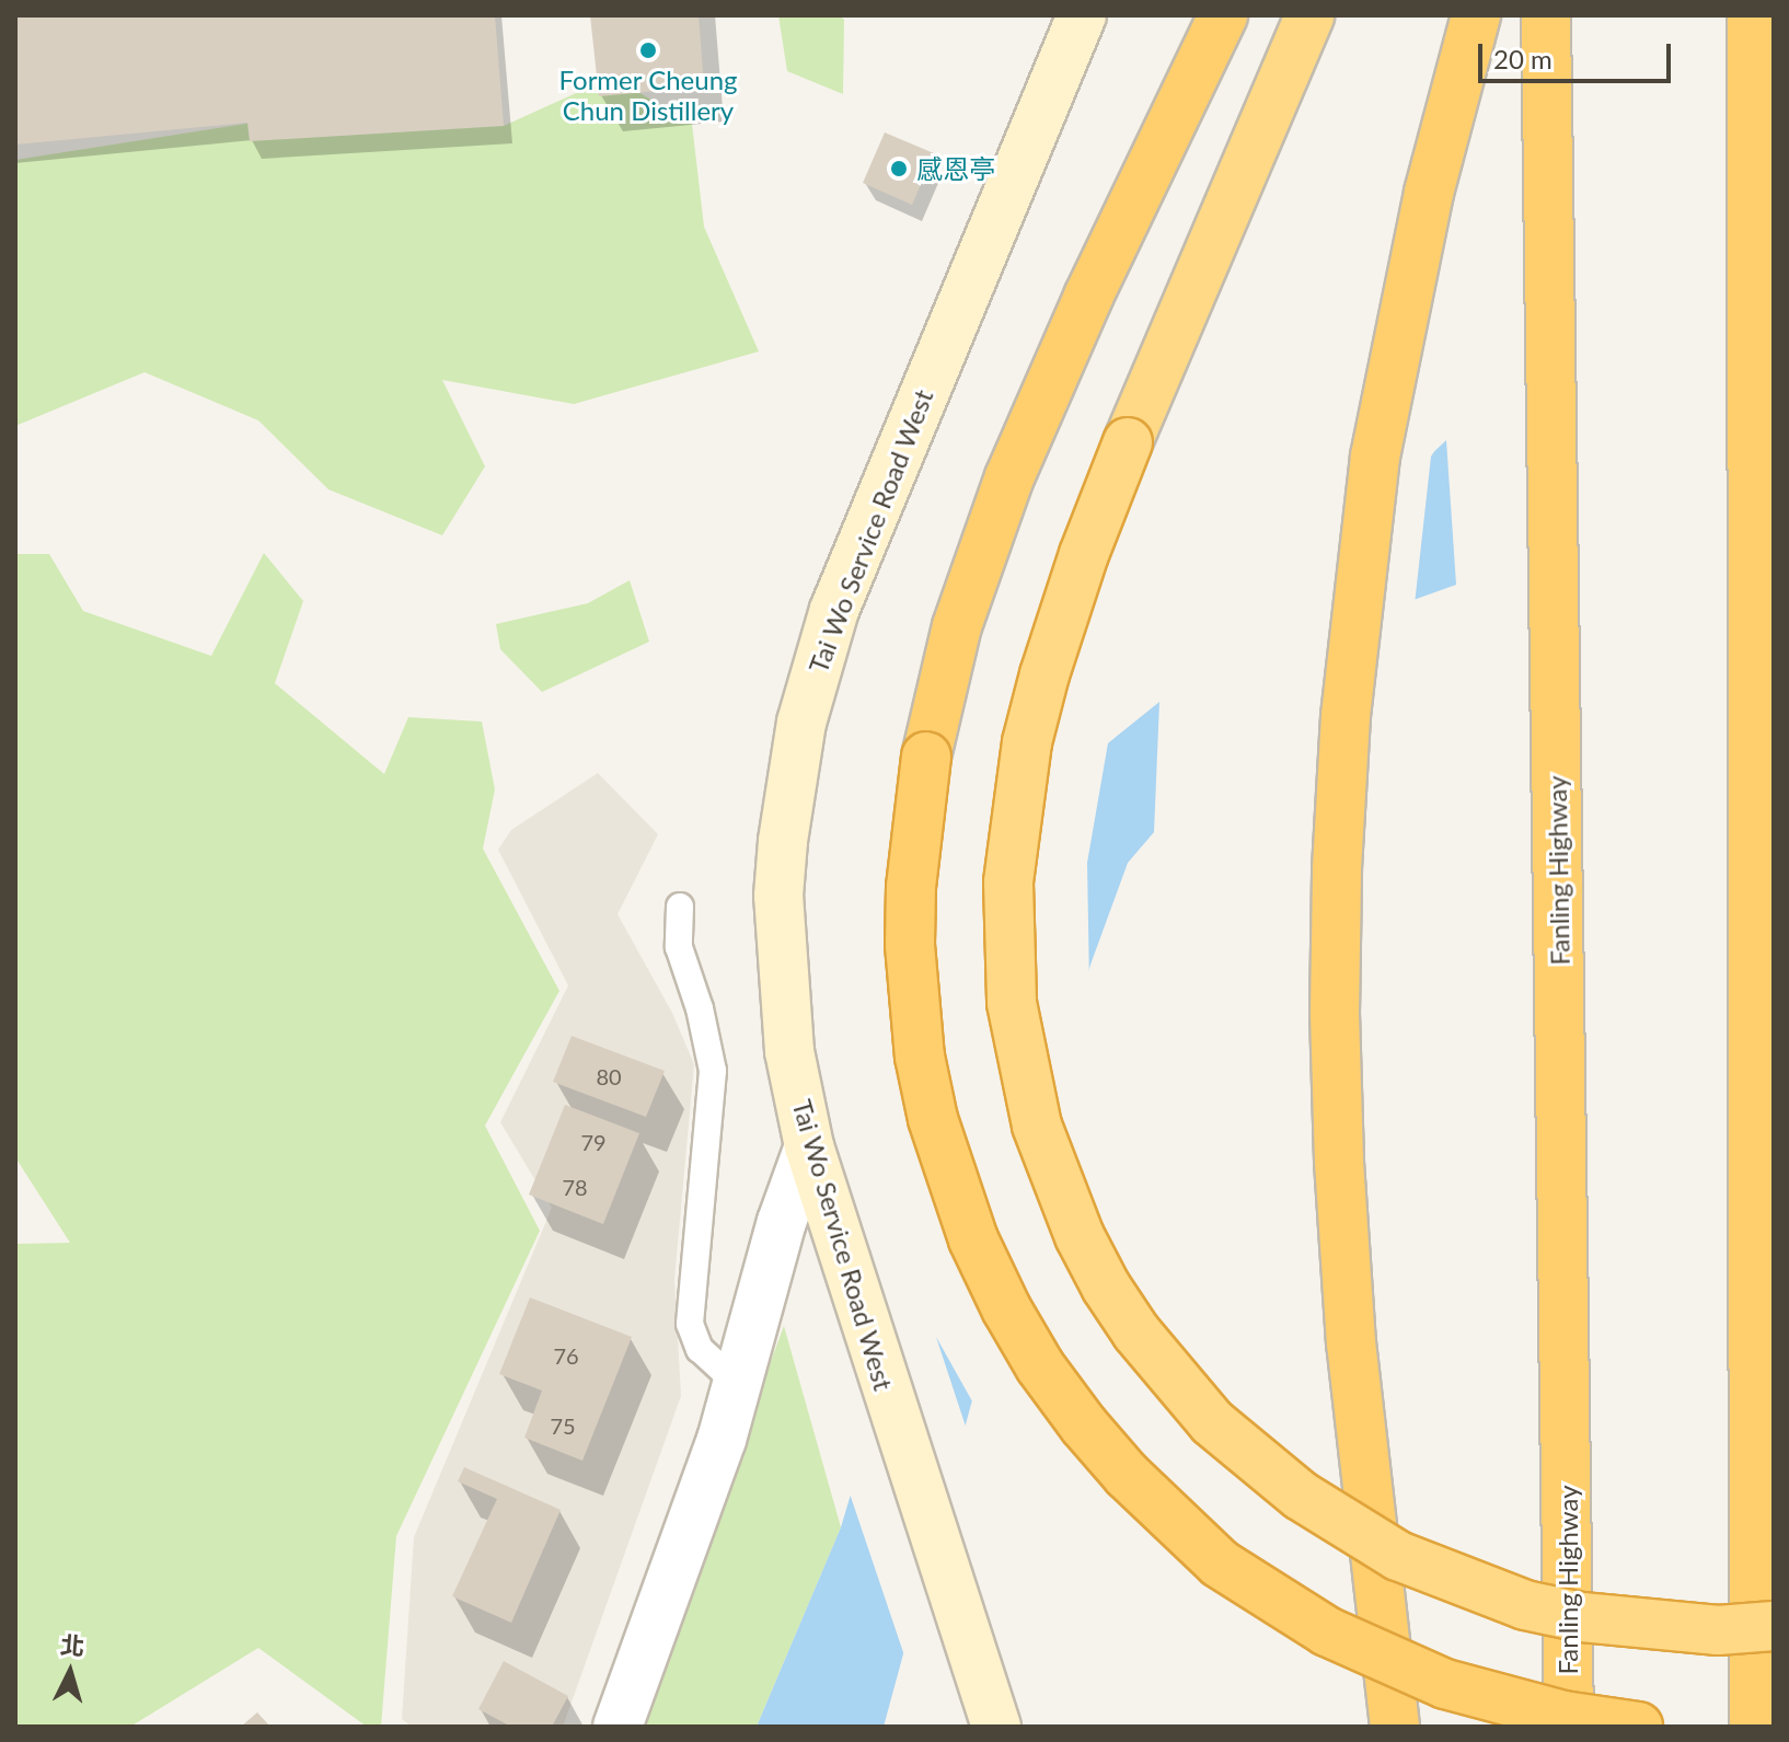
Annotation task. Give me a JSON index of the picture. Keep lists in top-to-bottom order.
{
  "streets": {
    "highway": ["Fanling Highway"],
    "main road": ["Tai Wo Service Road West"]
  },
  "places": ["Former Cheung Chun Distillery", "感恩亭"],
  "house_numbers": [
    "80",
    "79",
    "78",
    "76",
    "75"
  ],
  "scale_bar": "20 m",
  "north": "top"
}
